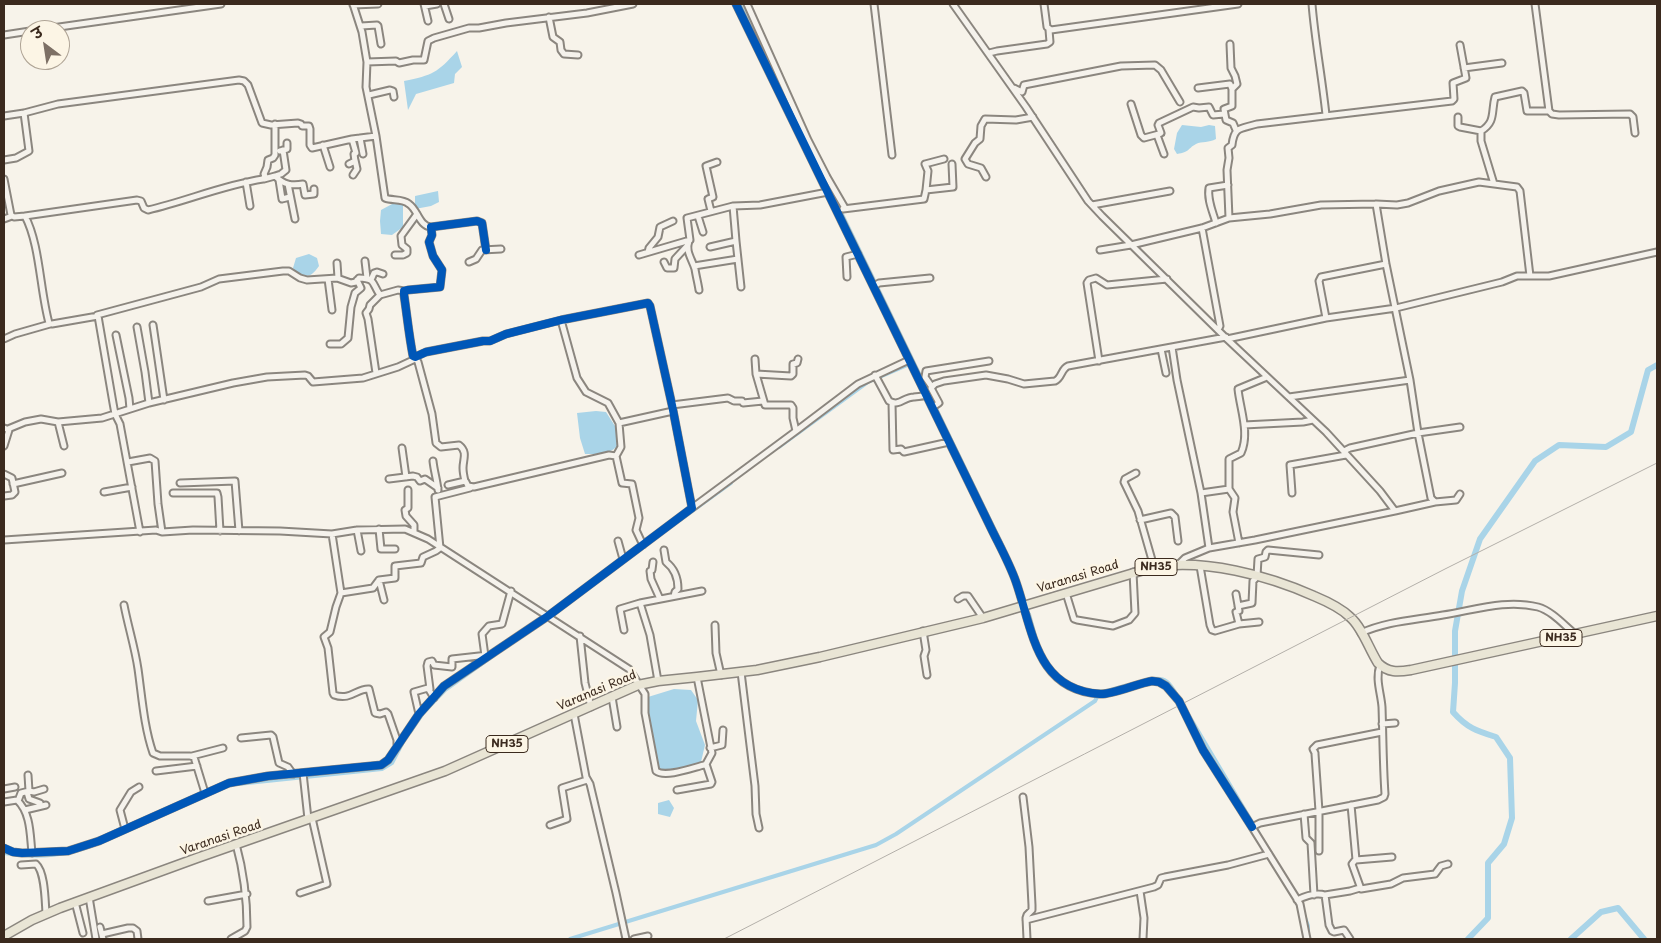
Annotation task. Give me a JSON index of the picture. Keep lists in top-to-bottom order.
{
  "streets": {
    "highway": ["NH35", "Varanasi Road"]
  },
  "crossings": [
    ["NH35", "Varanasi Road"]
  ],
  "north": "top left"
}
